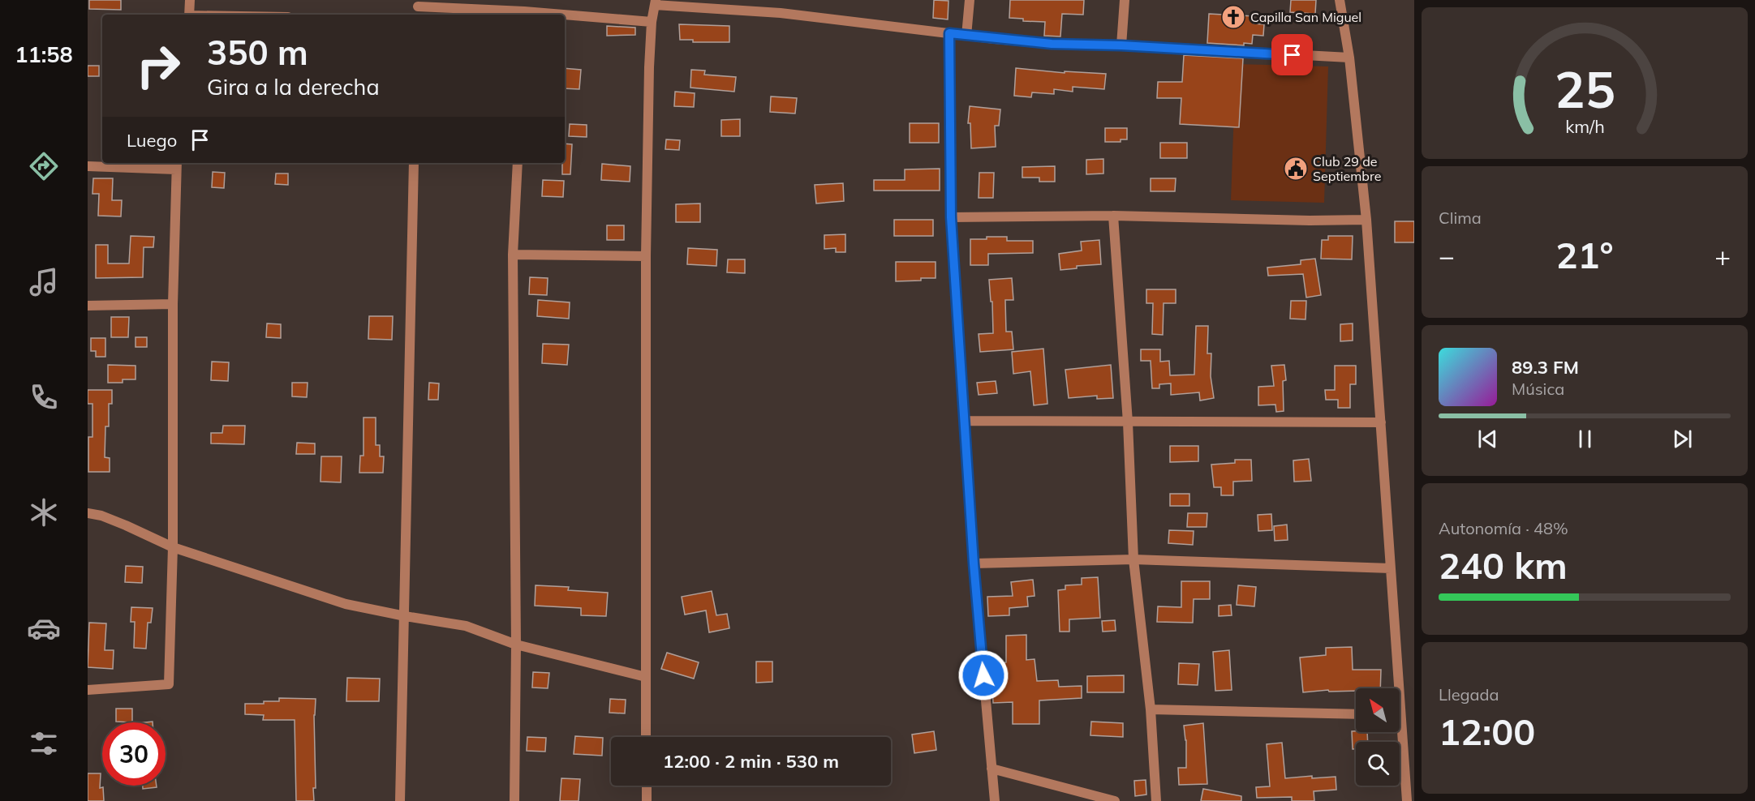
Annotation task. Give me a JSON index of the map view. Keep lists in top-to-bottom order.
{
  "places": {
    "church": ["Capilla San Miguel"],
    "public building": ["Club 29 de Septiembre"]
  },
  "north": "top left",
  "page": {
    "tabs": "11:58",
    "turn": ["350 m", "Gira a la derecha"],
    "then": "Luego",
    "tile": [
      "Clima",
      ["Autonomía · 48%", "240 km"],
      ["Llegada", "12:00"]
    ],
    "heat": ["−", "21°", "+"],
    "song": ["89.3 FM", "Música"],
    "limit": "30",
    "trip": "12:00 · 2 min · 530 m",
    "gauge": ["25", "km/h"]
  }
}
